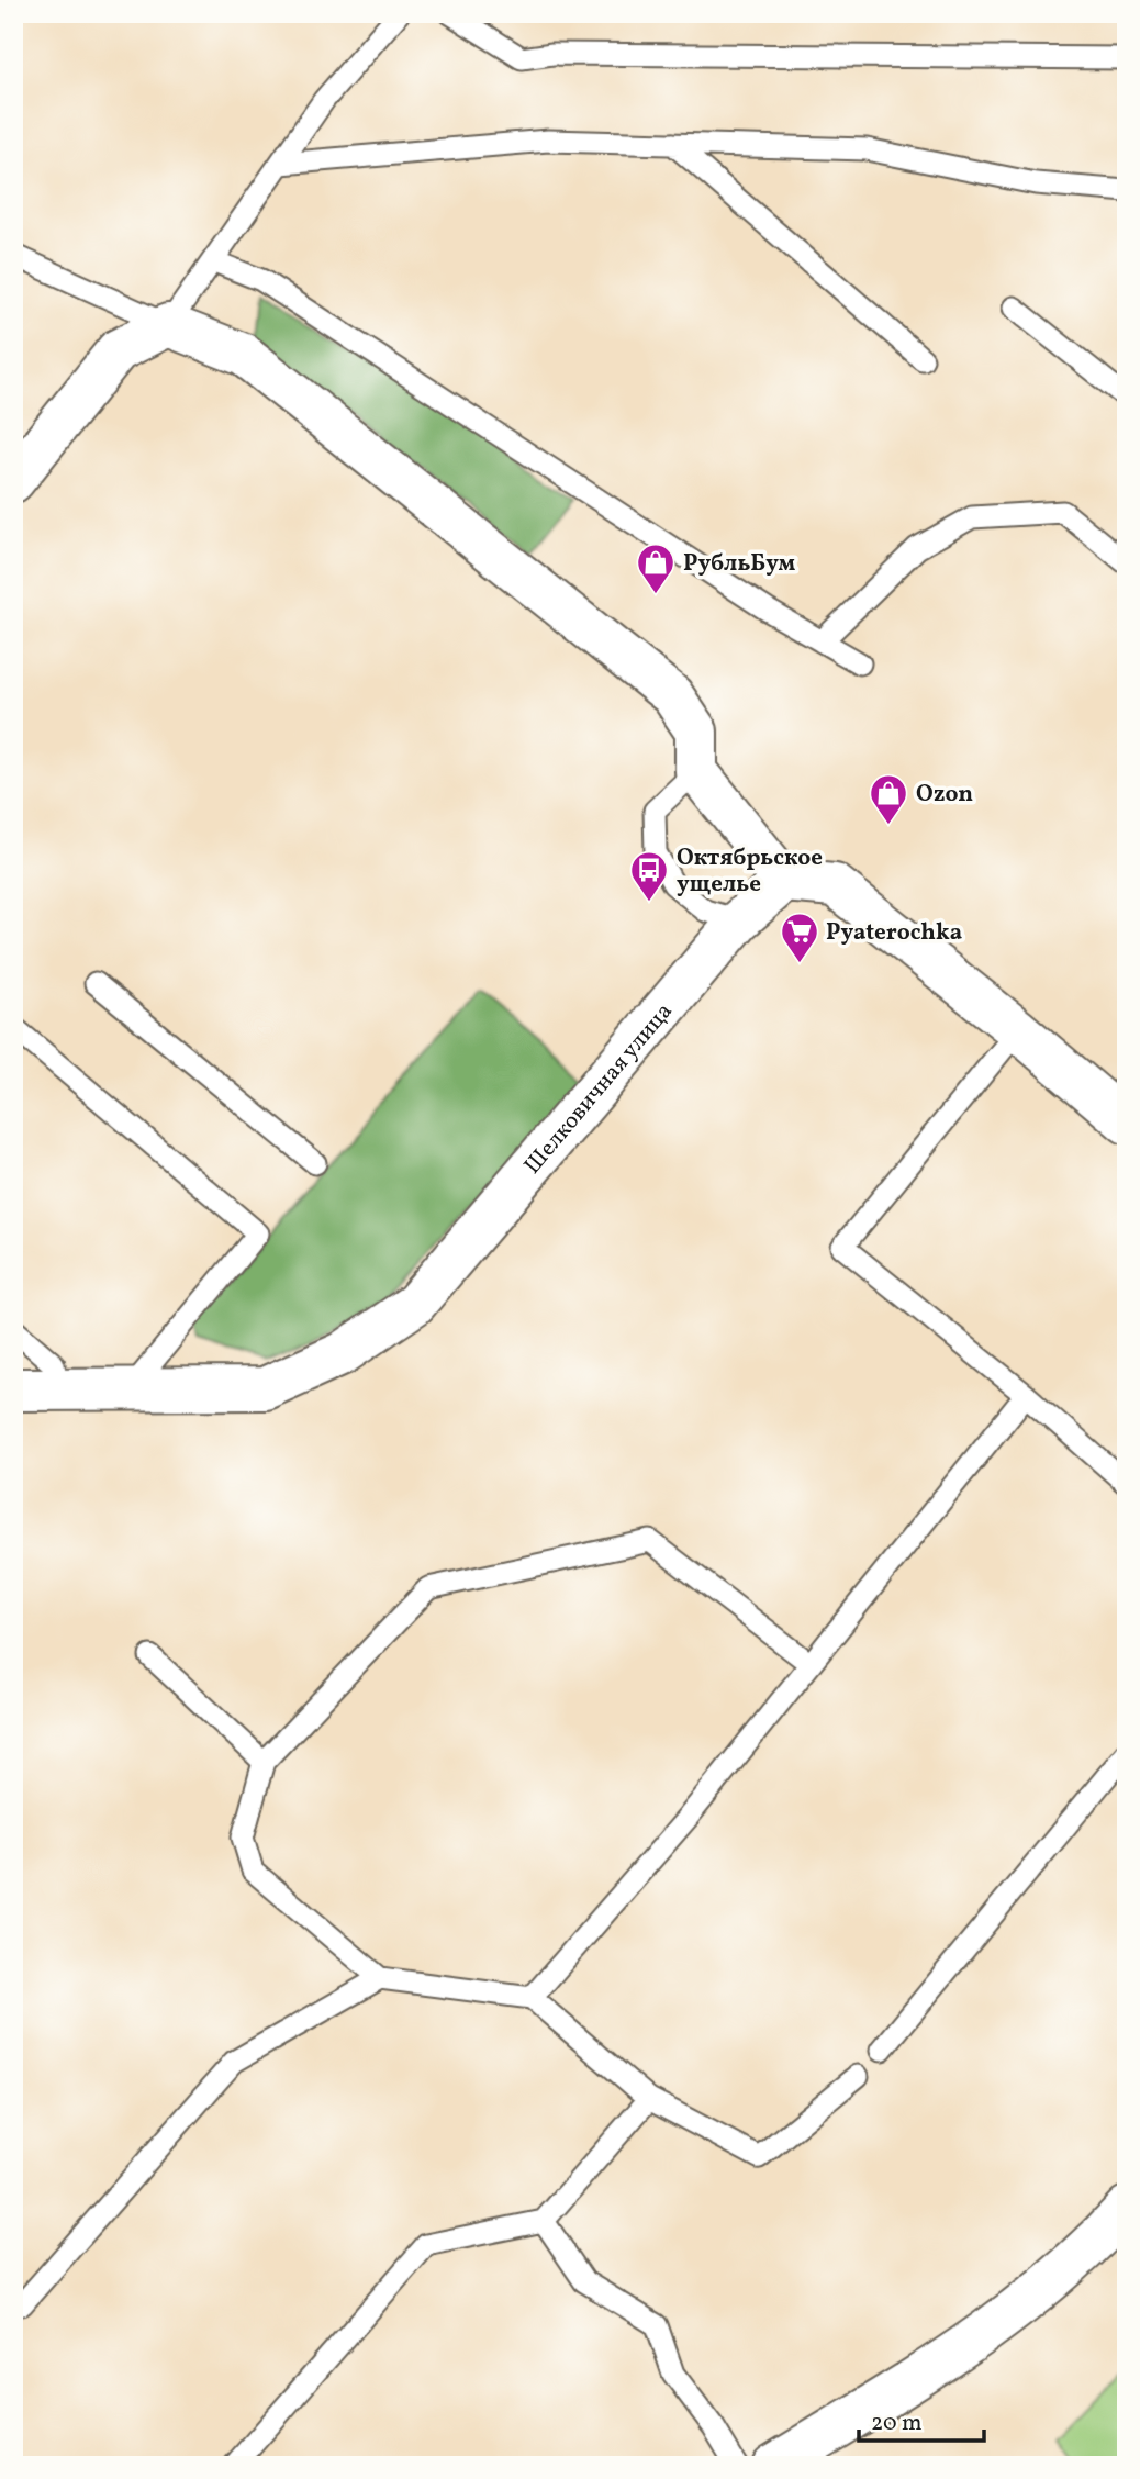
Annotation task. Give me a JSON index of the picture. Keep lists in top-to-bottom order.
{
  "streets": {
    "street": ["Шелковичная улица"]
  },
  "places": {
    "shop": ["РубльБум", "Ozon"],
    "bus stop": ["Октябрьское ущелье"],
    "supermarket": ["Pyaterochka"]
  },
  "scale_bar": "20 m"
}
